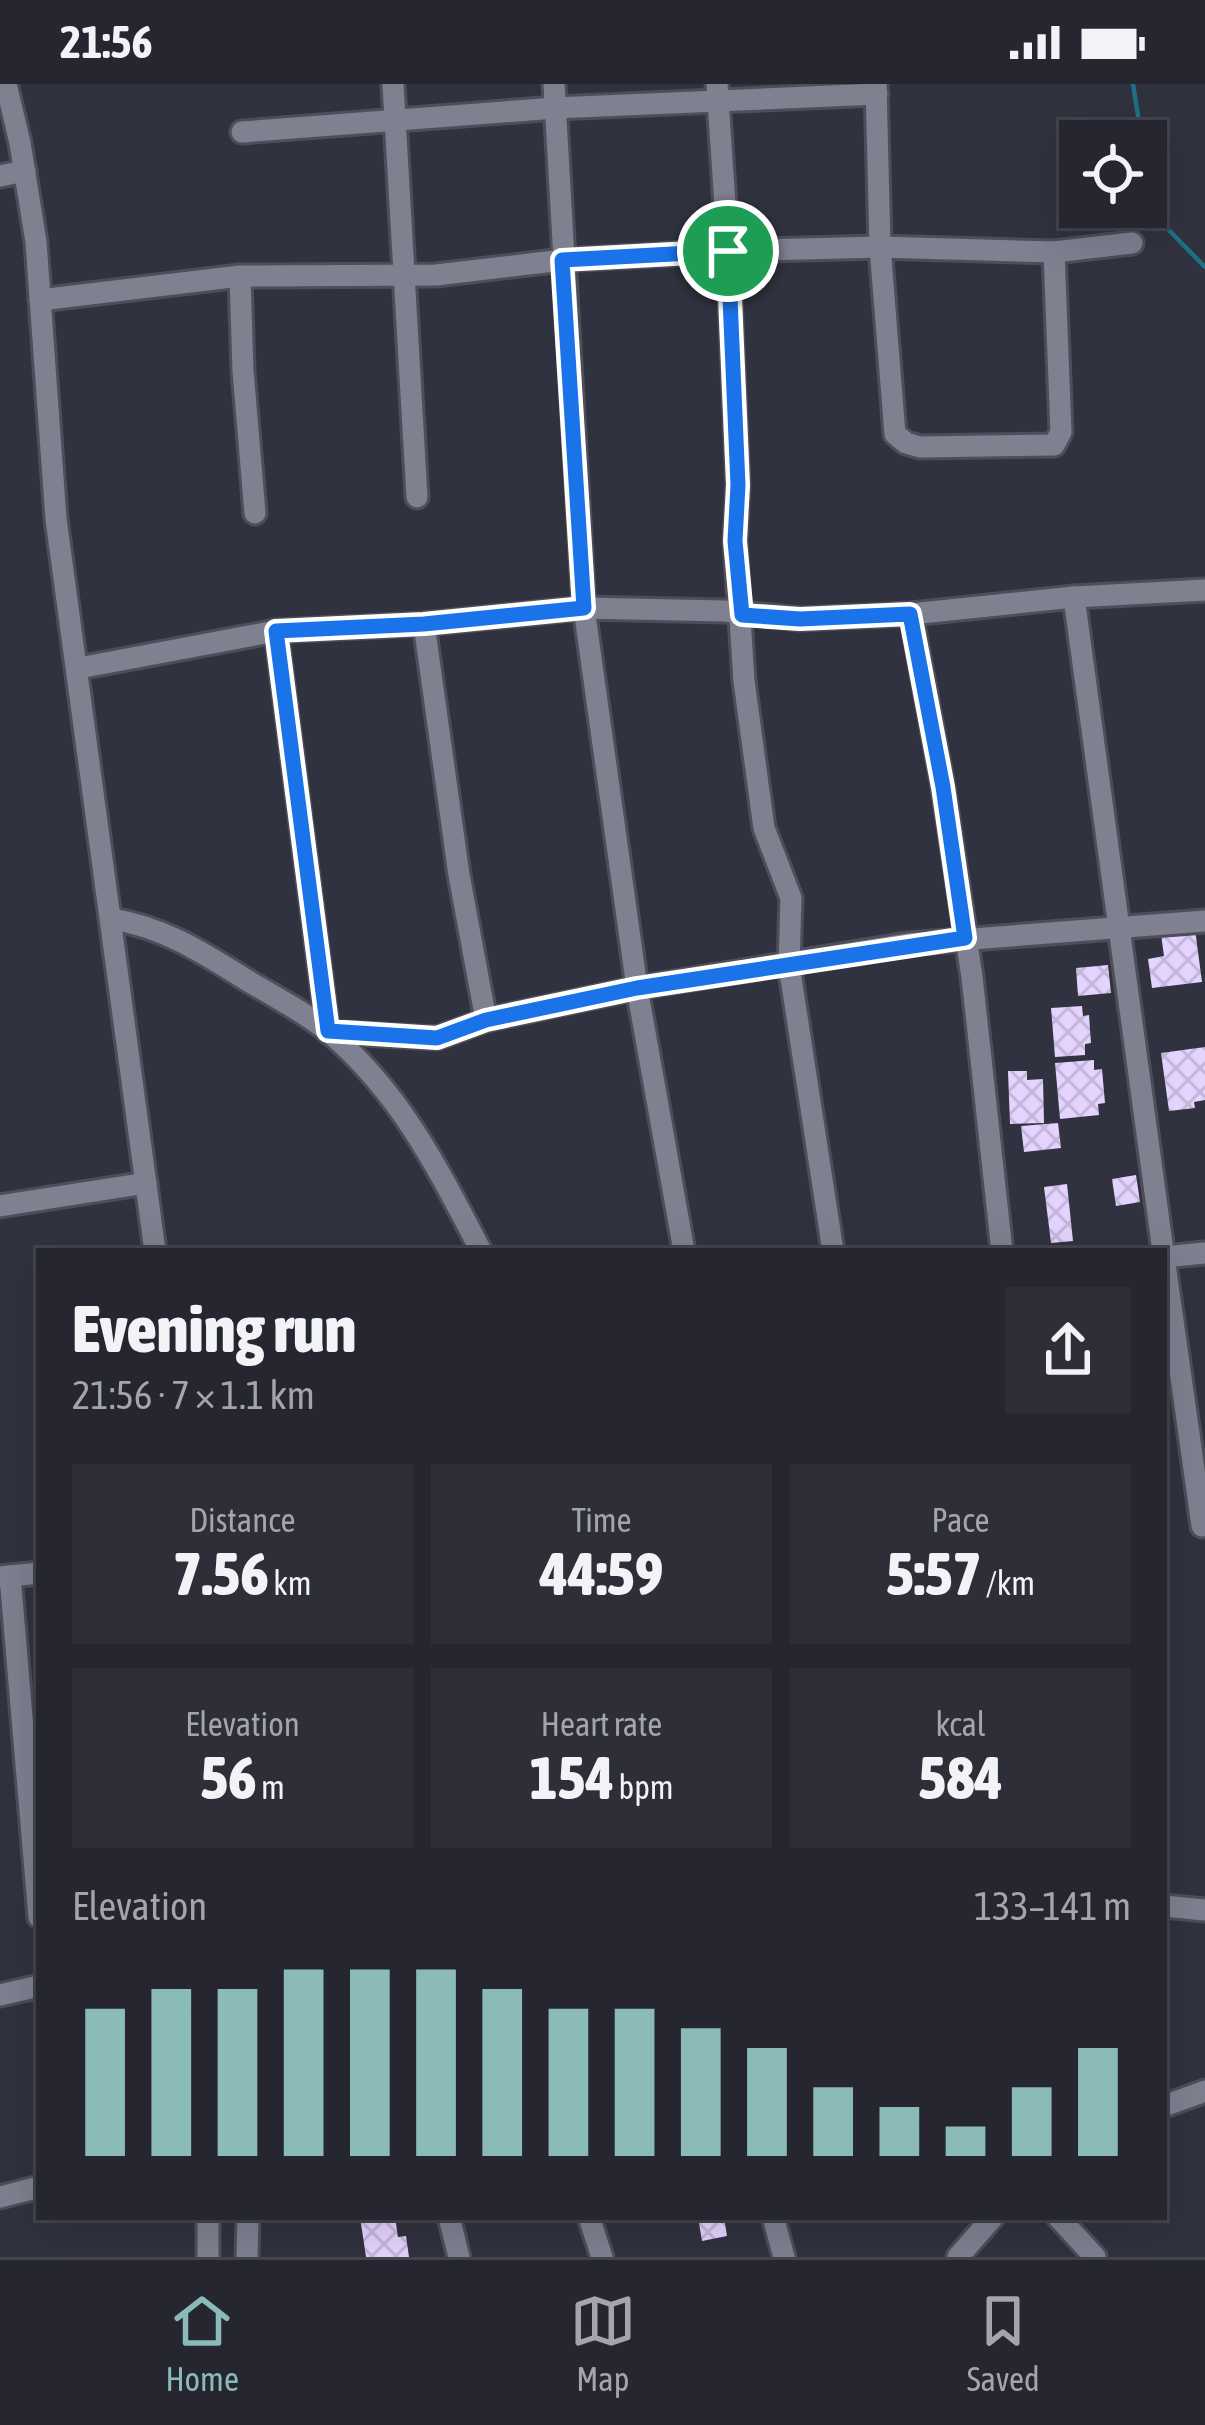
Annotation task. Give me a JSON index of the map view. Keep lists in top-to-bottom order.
{
  "page": {
    "status": "21:56",
    "heading": ["Evening run", "21:56 · 7 × 1.1 km"],
    "stats": [
      ["Distance", "7.56 km"],
      ["Time", "44:59"],
      ["Pace", "5:57 /km"],
      ["Elevation", "56 m"],
      ["Heart rate", "154 bpm"],
      ["kcal", "584"]
    ],
    "chart": ["Elevation", "133–141 m"],
    "tabs": ["Home", "Map", "Saved"]
  }
}
